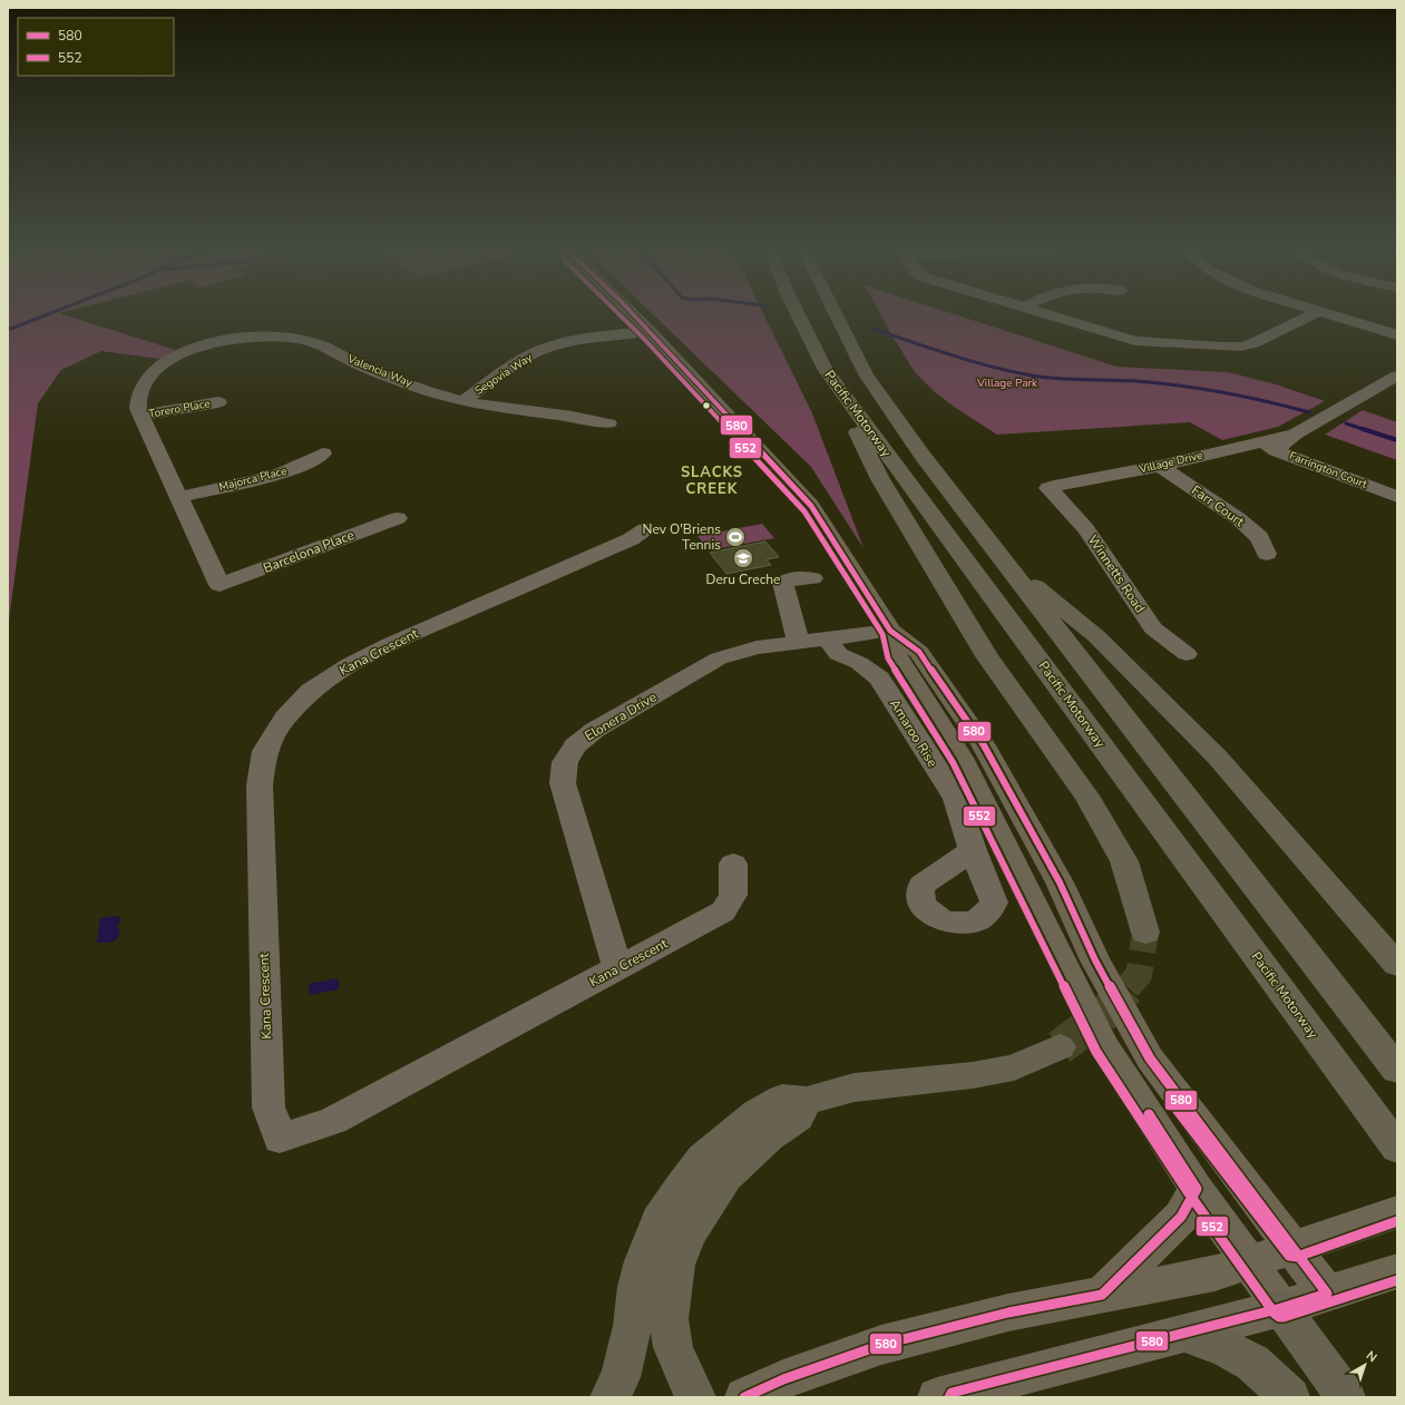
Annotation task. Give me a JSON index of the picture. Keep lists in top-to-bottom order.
{
  "streets": {
    "highway": ["Pacific Motorway"],
    "street": [
      "Valencia Way",
      "Segovia Way",
      "Torero Place",
      "Village Drive",
      "Farrington Court",
      "Majorca Place",
      "Farr Court",
      "Barcelona Place",
      "Winnetts Road",
      "Kana Crescent",
      "Elonera Drive",
      "Amaroo Rise"
    ]
  },
  "crossings": [
    ["Valencia Way", "Segovia Way"],
    ["Valencia Way", "Torero Place"],
    ["Valencia Way", "Majorca Place"],
    ["Valencia Way", "Barcelona Place"],
    ["Village Drive", "Farrington Court"],
    ["Village Drive", "Farr Court"],
    ["Village Drive", "Winnetts Road"],
    ["Kana Crescent", "Elonera Drive"],
    ["Elonera Drive", "Amaroo Rise"]
  ],
  "districts": ["SLACKS CREEK"],
  "parks": ["Village Park"],
  "places": {
    "sports": ["Nev O'Briens Tennis"],
    "school or university": ["Deru Creche"]
  },
  "lines": ["transit line 580", "transit line 552"],
  "legend": ["580", "552"],
  "north": "top right"
}
